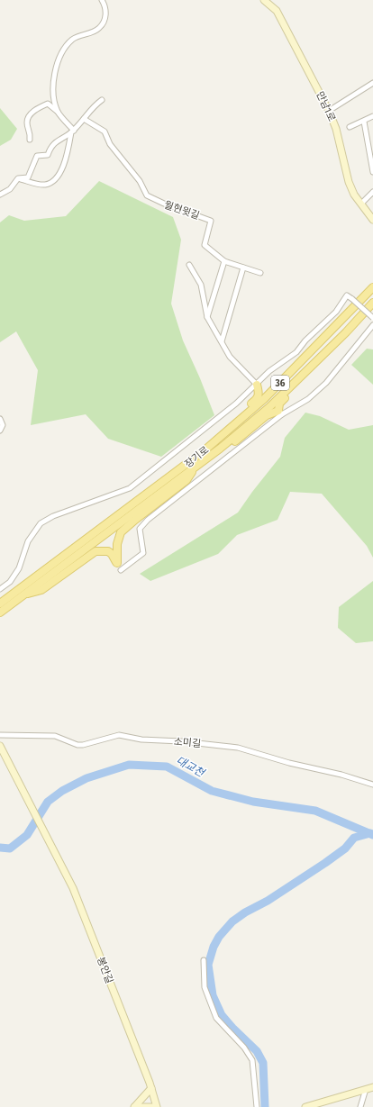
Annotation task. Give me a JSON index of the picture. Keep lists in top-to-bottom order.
{
  "streets": {
    "main road": ["36", "장기로"],
    "street": [
      "만남1로",
      "월현윗길",
      "소미길",
      "봉안길"
    ]
  },
  "water": ["대교천"]
}
